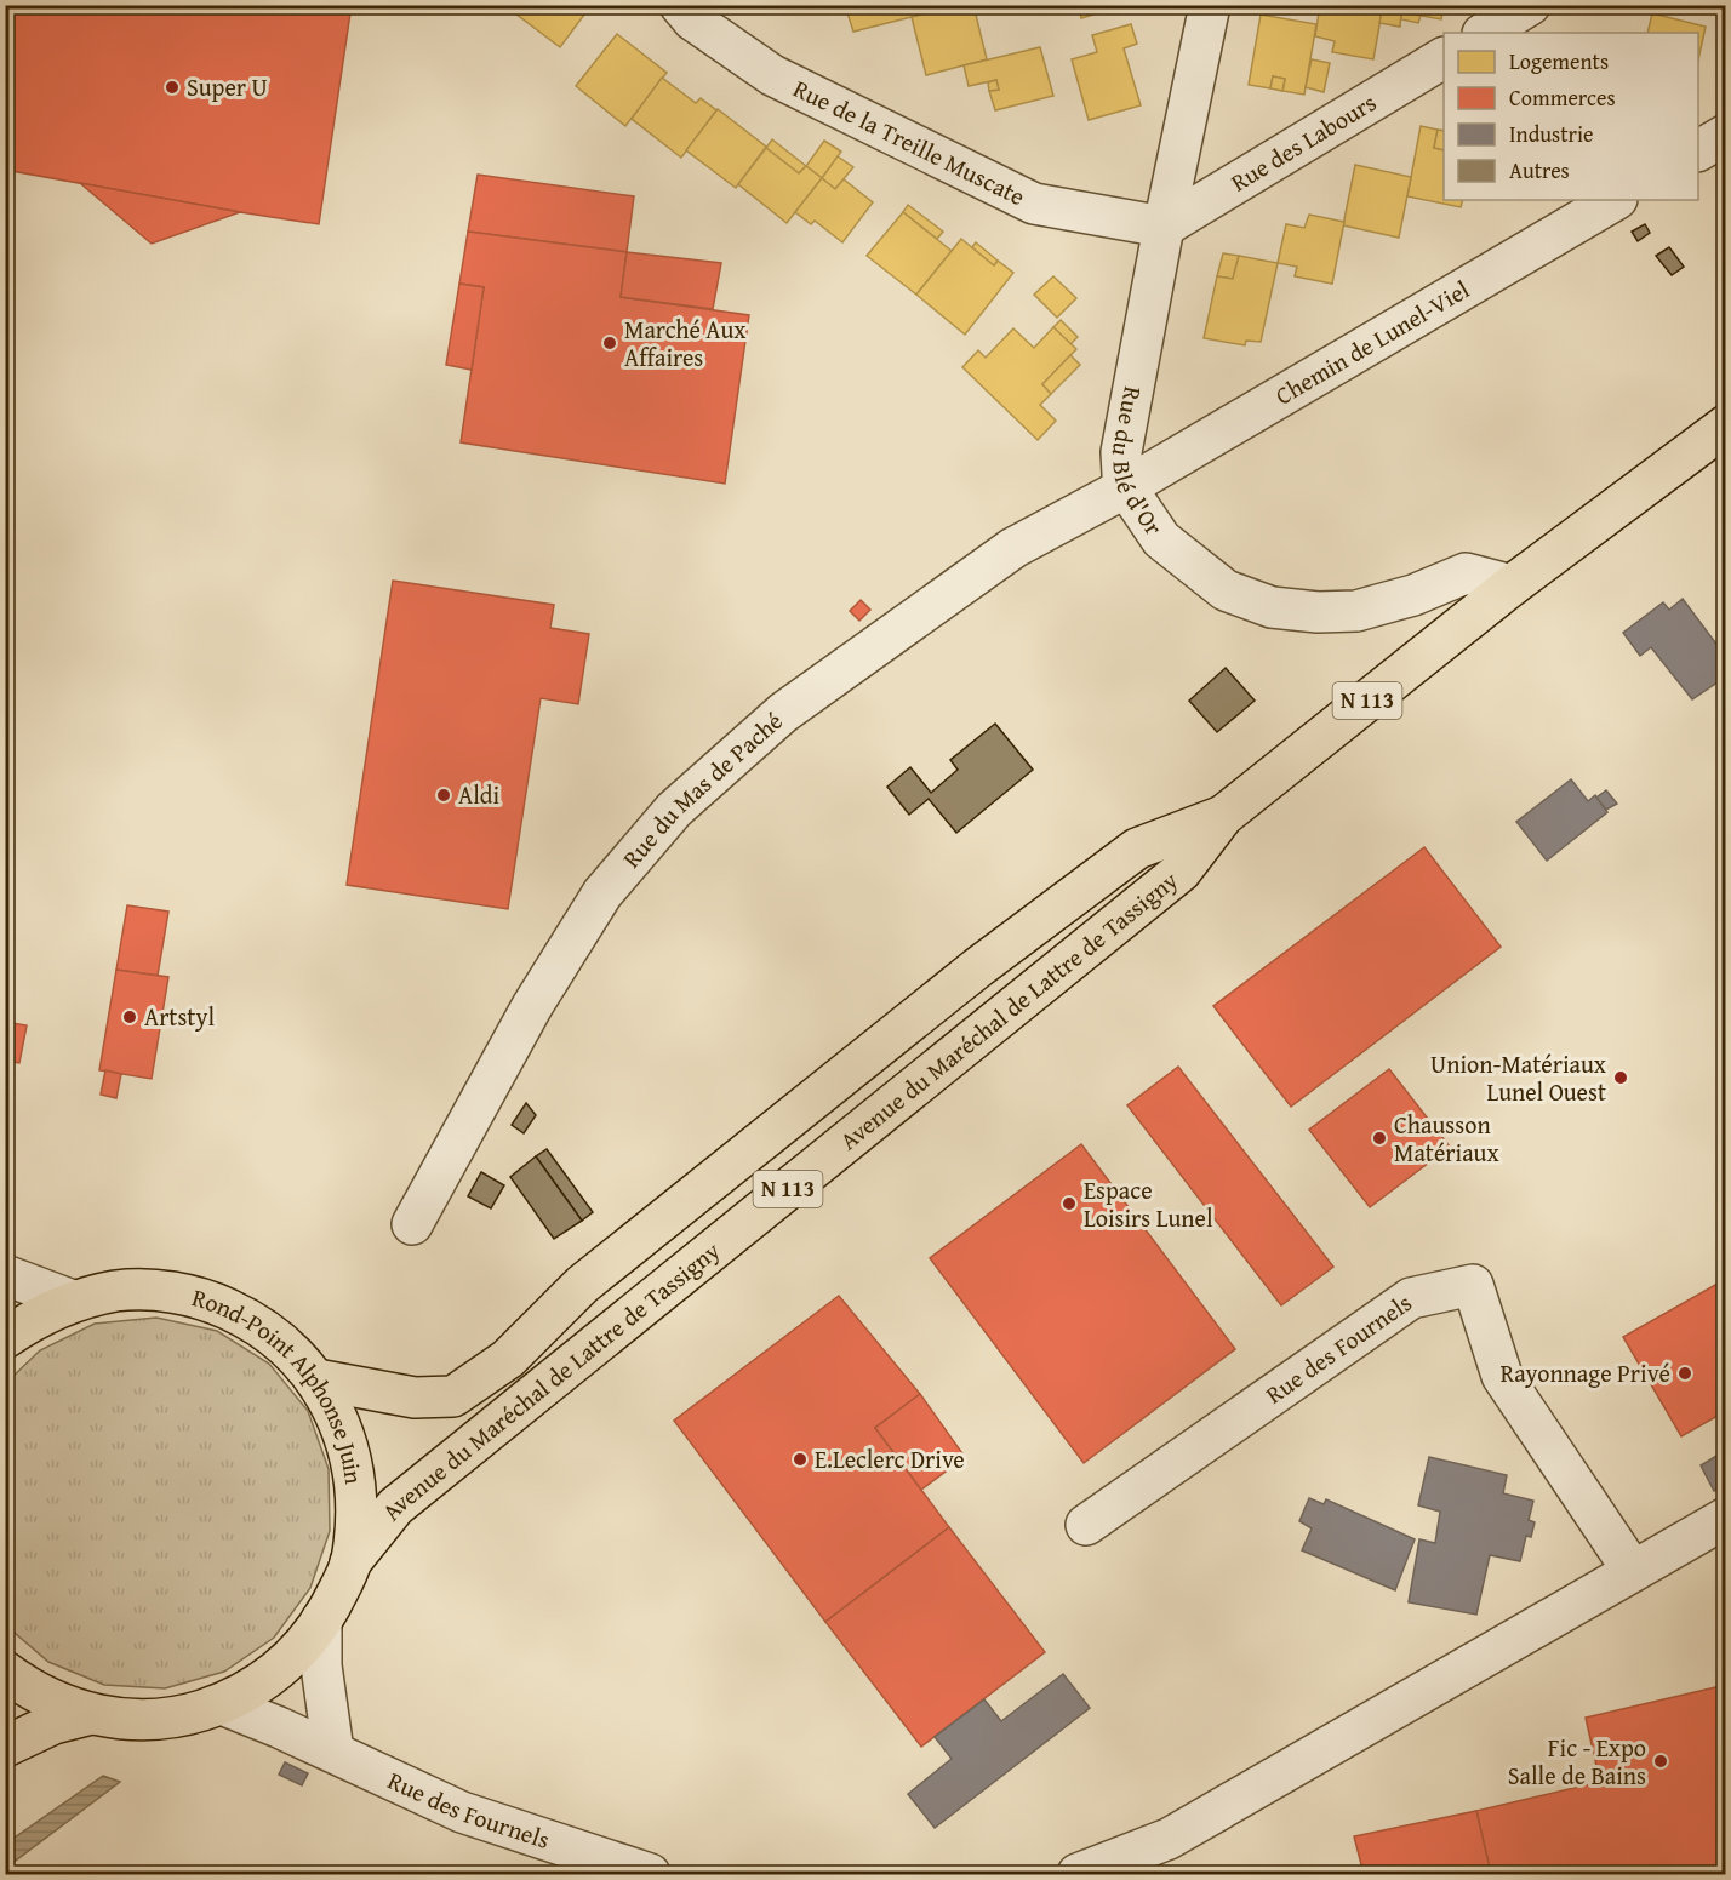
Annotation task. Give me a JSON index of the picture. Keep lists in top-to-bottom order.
{
  "streets": {
    "main road": ["N 113", "Avenue du Maréchal de Lattre de Tassigny", "Rond-Point Alphonse Juin"],
    "street": [
      "Rue des Labours",
      "Rue de la Treille Muscate",
      "Chemin de Lunel-Viel",
      "Rue du Blé d'Or",
      "Rue du Mas de Paché",
      "Rue des Fournels"
    ]
  },
  "crossings": [
    ["Rue des Labours", "Rue de la Treille Muscate"],
    ["Rue des Labours", "Rue du Blé d'Or"],
    ["Rue de la Treille Muscate", "Rue du Blé d'Or"],
    ["Chemin de Lunel-Viel", "Rue du Blé d'Or"],
    ["Chemin de Lunel-Viel", "Rue du Mas de Paché"],
    ["Rue du Blé d'Or", "Rue du Mas de Paché"],
    ["Rue du Blé d'Or", "Avenue du Maréchal de Lattre de Tassigny"],
    ["Avenue du Maréchal de Lattre de Tassigny", "Rond-Point Alphonse Juin"],
    ["Rue des Fournels", "Rond-Point Alphonse Juin"]
  ],
  "places": [
    "Super U",
    "Marché Aux Affaires",
    "Aldi",
    "Artstyl",
    "Union-Matériaux Lunel Ouest",
    "Chausson Matériaux",
    "Espace Loisirs Lunel",
    "Rayonnage Privé",
    "E.Leclerc Drive",
    "Fic - Expo Salle de Bains"
  ],
  "legend": [
    "Logements",
    "Commerces",
    "Industrie",
    "Autres"
  ]
}
